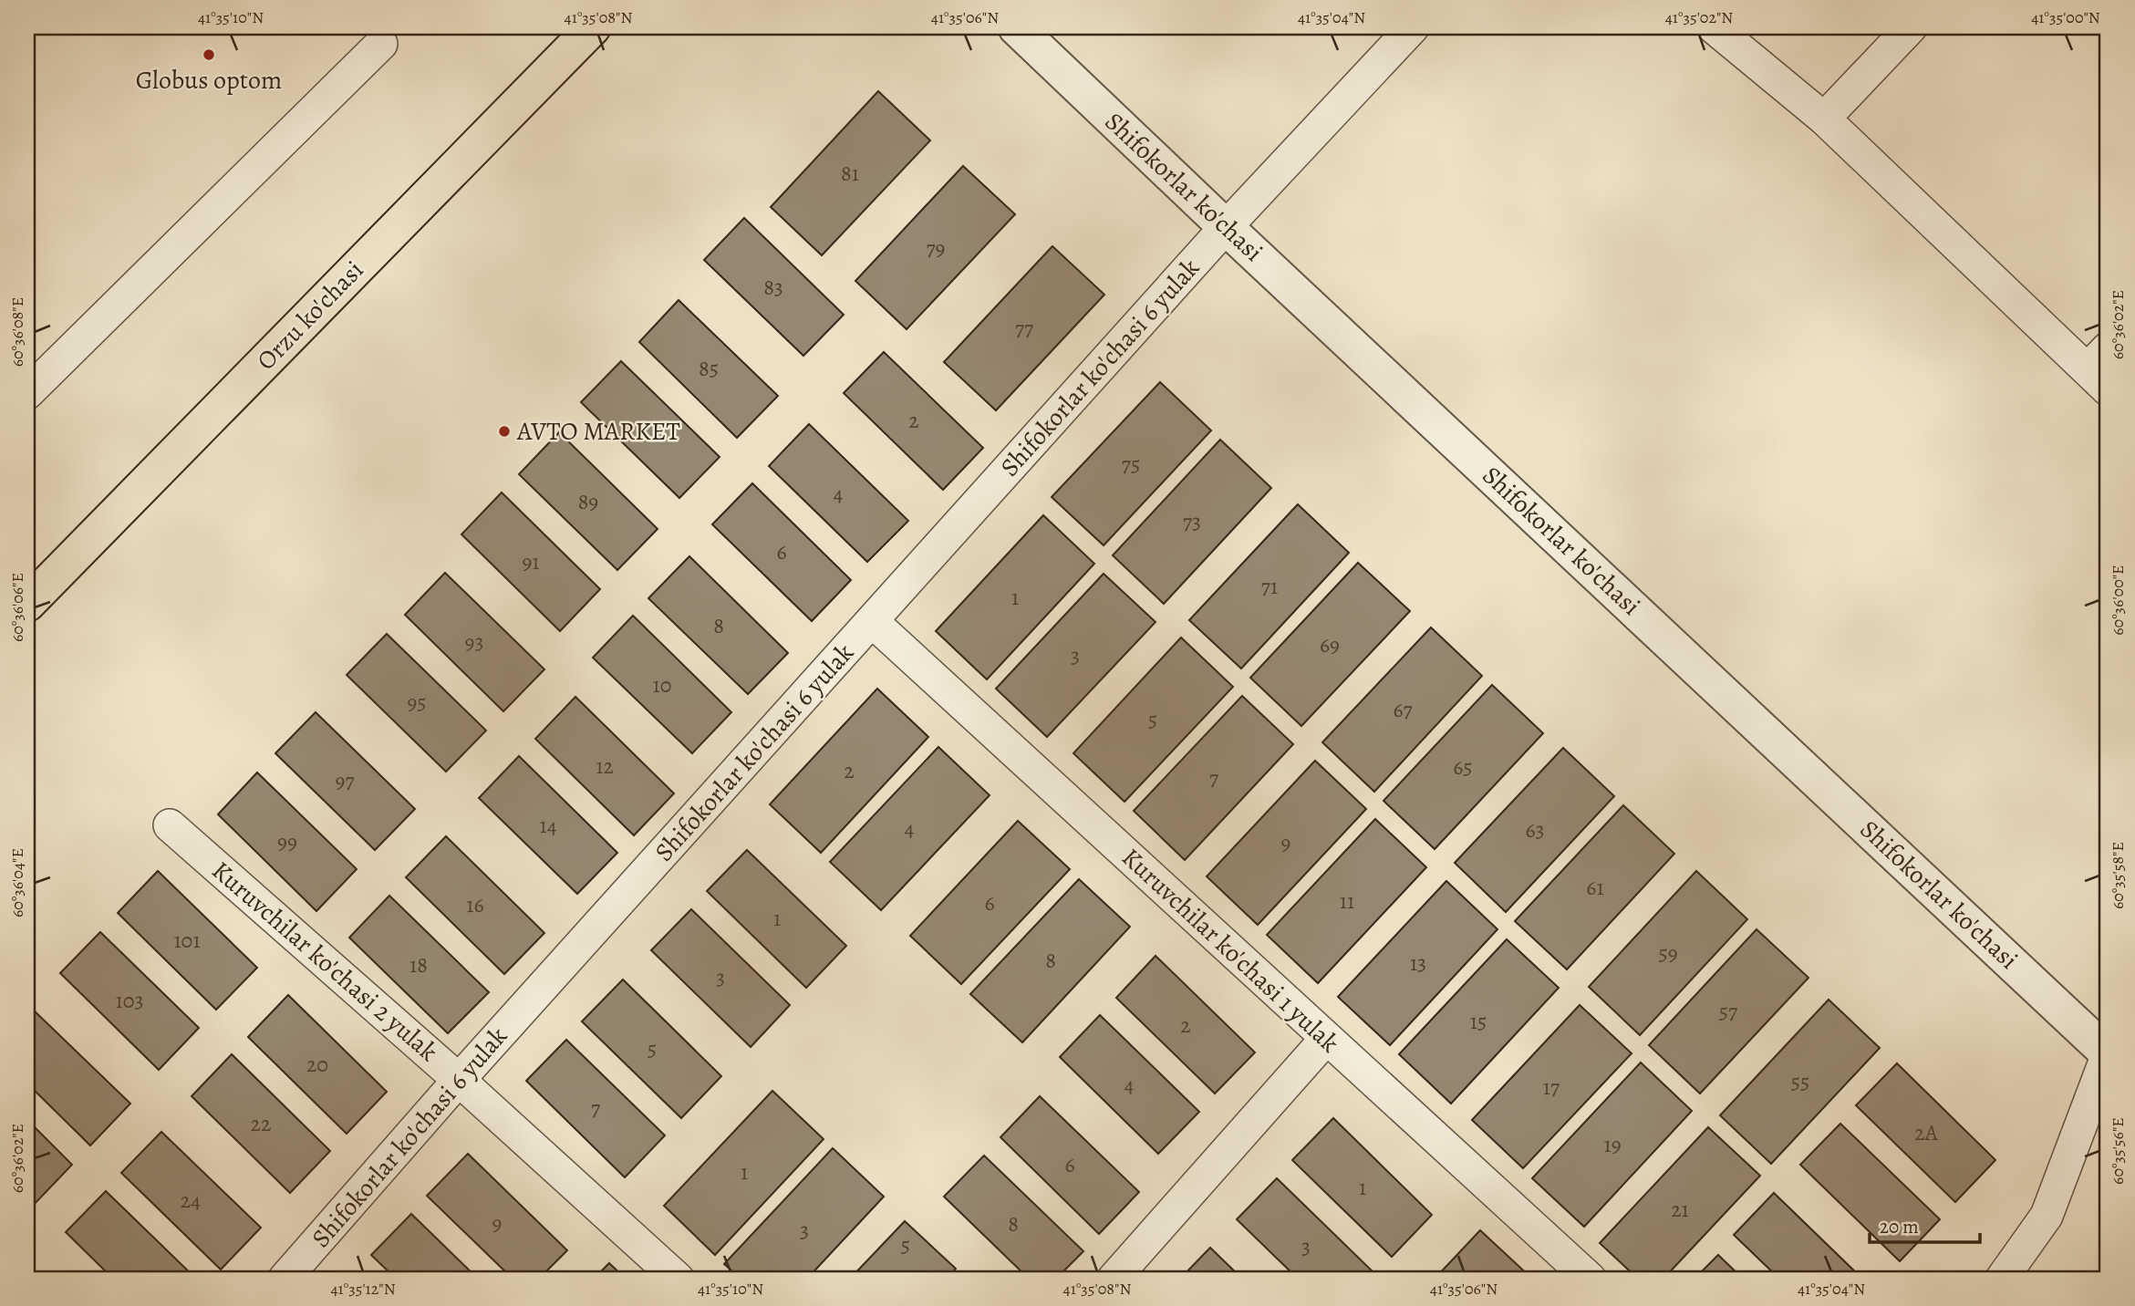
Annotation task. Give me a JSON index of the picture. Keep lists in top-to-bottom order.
{
  "streets": {
    "main road": ["Orzu ko'chasi"],
    "street": [
      "Shifokorlar ko'chasi",
      "Shifokorlar ko'chasi 6 yulak",
      "Kuruvchilar ko'chasi 1 yulak",
      "Kuruvchilar ko'chasi 2 yulak"
    ]
  },
  "crossings": [
    ["Shifokorlar ko'chasi", "Shifokorlar ko'chasi 6 yulak"],
    ["Shifokorlar ko'chasi 6 yulak", "Kuruvchilar ko'chasi 1 yulak"],
    ["Shifokorlar ko'chasi 6 yulak", "Kuruvchilar ko'chasi 2 yulak"]
  ],
  "places": ["Globus optom", "AVTO MARKET"],
  "house_numbers": [
    "81",
    "79",
    "83",
    "77",
    "85",
    "2",
    "75",
    "4",
    "89",
    "73",
    "6",
    "91",
    "71",
    "1",
    "8",
    "93",
    "69",
    "3",
    "10",
    "95",
    "67",
    "5",
    "12",
    "65",
    "2",
    "7",
    "97",
    "14",
    "4",
    "63",
    "99",
    "9",
    "61",
    "11",
    "6",
    "16",
    "1",
    "101",
    "59",
    "8",
    "13",
    "18",
    "3",
    "103",
    "57",
    "15",
    "2",
    "5",
    "20",
    "55",
    "4",
    "17",
    "7",
    "22",
    "2A",
    "19",
    "6",
    "1",
    "1",
    "24",
    "21",
    "9",
    "8",
    "3",
    "5",
    "3"
  ],
  "scale_bar": "20 m",
  "coordinates": [
    "41°35'10\"N",
    "41°35'08\"N",
    "41°35'06\"N",
    "41°35'04\"N",
    "41°35'02\"N",
    "41°35'00\"N",
    "60°36'02\"E",
    "60°36'08\"E",
    "60°36'00\"E",
    "60°36'06\"E",
    "60°35'58\"E",
    "60°36'04\"E",
    "60°35'56\"E",
    "41°35'12\"N"
  ]
}
